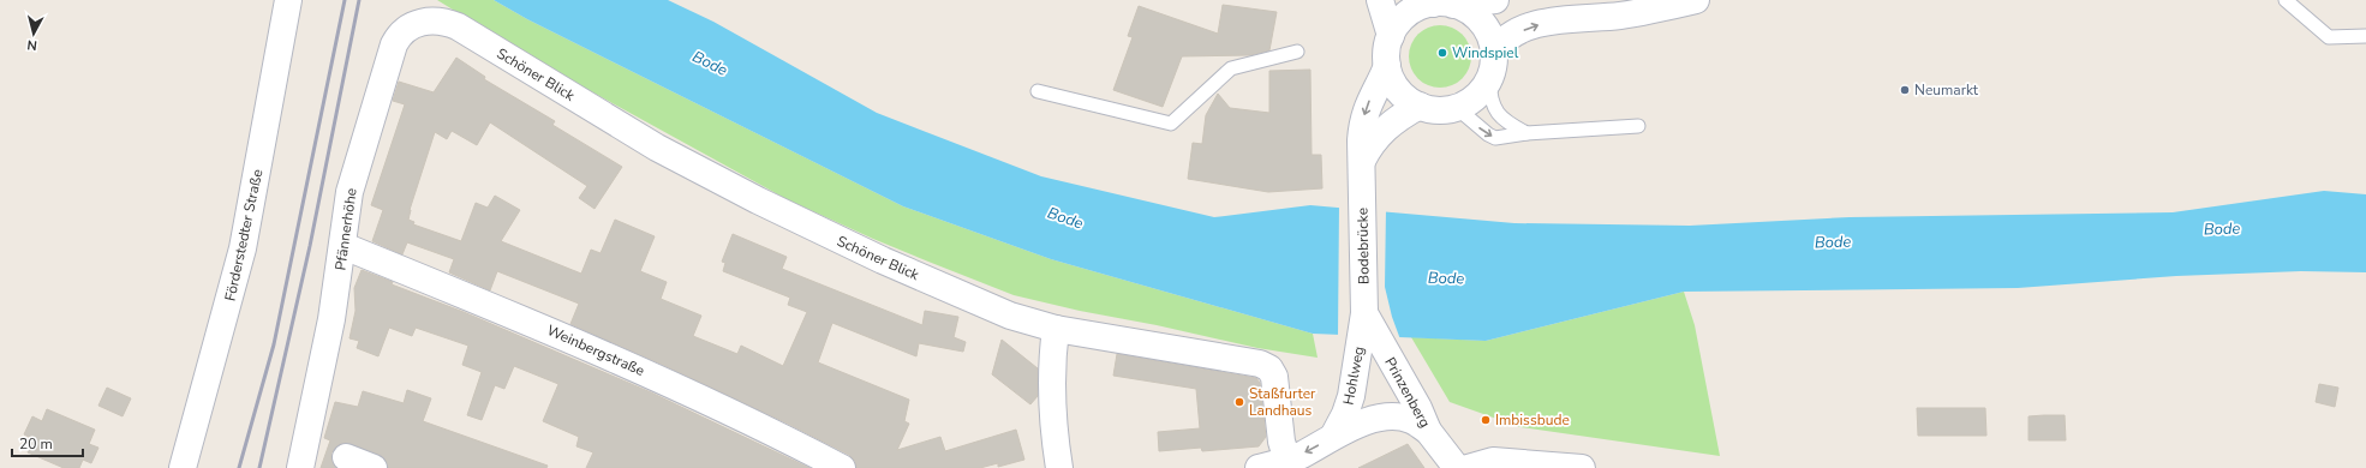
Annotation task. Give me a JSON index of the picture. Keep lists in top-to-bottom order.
{
  "streets": {
    "street": [
      "Schöner Blick",
      "Pfännerhöhe",
      "Förderstedter Straße",
      "Bodebrücke",
      "Weinbergstraße",
      "Hohlweg",
      "Prinzenberg"
    ]
  },
  "crossings": [
    ["Schöner Blick", "Pfännerhöhe"],
    ["Schöner Blick", "Hohlweg"],
    ["Pfännerhöhe", "Weinbergstraße"],
    ["Bodebrücke", "Hohlweg"],
    ["Bodebrücke", "Prinzenberg"],
    ["Hohlweg", "Prinzenberg"]
  ],
  "one_way": ["Bodebrücke"],
  "water": ["Bode"],
  "places": [
    "Windspiel",
    "Neumarkt",
    "Staßfurter Landhaus",
    "Imbissbude"
  ],
  "scale_bar": "20 m",
  "north": "bottom"
}
